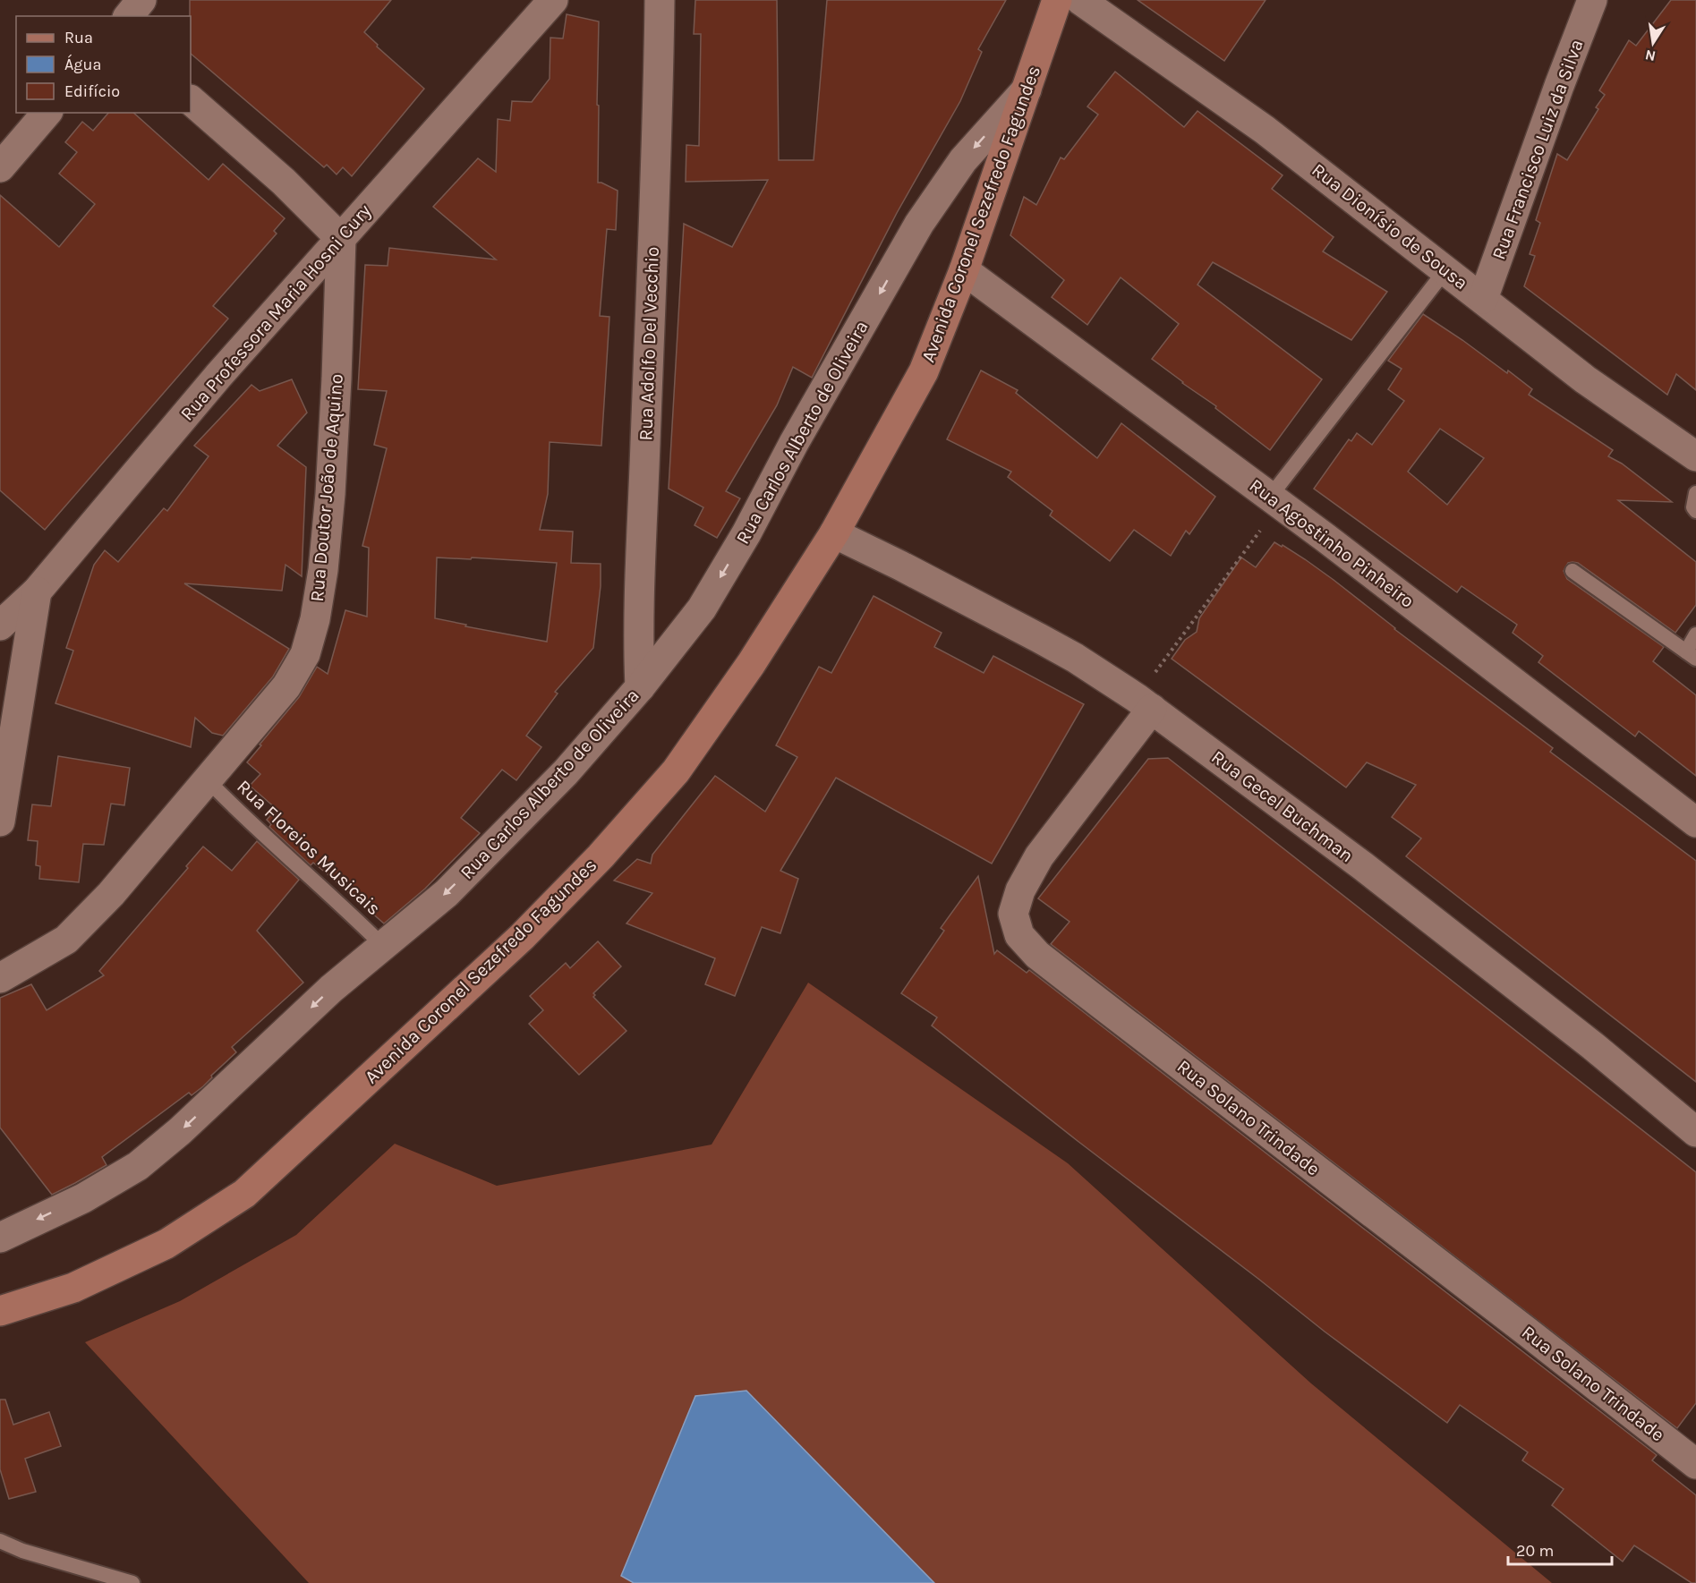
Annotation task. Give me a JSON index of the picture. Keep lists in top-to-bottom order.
{
  "streets": {
    "main road": ["Avenida Coronel Sezefredo Fagundes"],
    "street": [
      "Rua Francisco Luiz da Silva",
      "Rua Dionísio de Sousa",
      "Rua Professora Maria Hosni Cury",
      "Rua Adolfo Del Vecchio",
      "Rua Carlos Alberto de Oliveira",
      "Rua Doutor João de Aquino",
      "Rua Agostinho Pinheiro",
      "Rua Gecel Buchman",
      "Rua Solano Trindade"
    ],
    "lane": ["Rua Floreios Musicais"]
  },
  "crossings": [
    ["Rua Francisco Luiz da Silva", "Rua Dionísio de Sousa"],
    ["Avenida Coronel Sezefredo Fagundes", "Rua Carlos Alberto de Oliveira"],
    ["Avenida Coronel Sezefredo Fagundes", "Rua Agostinho Pinheiro"],
    ["Avenida Coronel Sezefredo Fagundes", "Rua Gecel Buchman"],
    ["Rua Professora Maria Hosni Cury", "Rua Doutor João de Aquino"],
    ["Rua Adolfo Del Vecchio", "Rua Carlos Alberto de Oliveira"],
    ["Rua Carlos Alberto de Oliveira", "Rua Floreios Musicais"],
    ["Rua Doutor João de Aquino", "Rua Floreios Musicais"],
    ["Rua Gecel Buchman", "Rua Solano Trindade"]
  ],
  "one_way": ["Rua Carlos Alberto de Oliveira"],
  "legend": ["Rua", "Água", "Edifício"],
  "scale_bar": "20 m",
  "north": "bottom"
}
